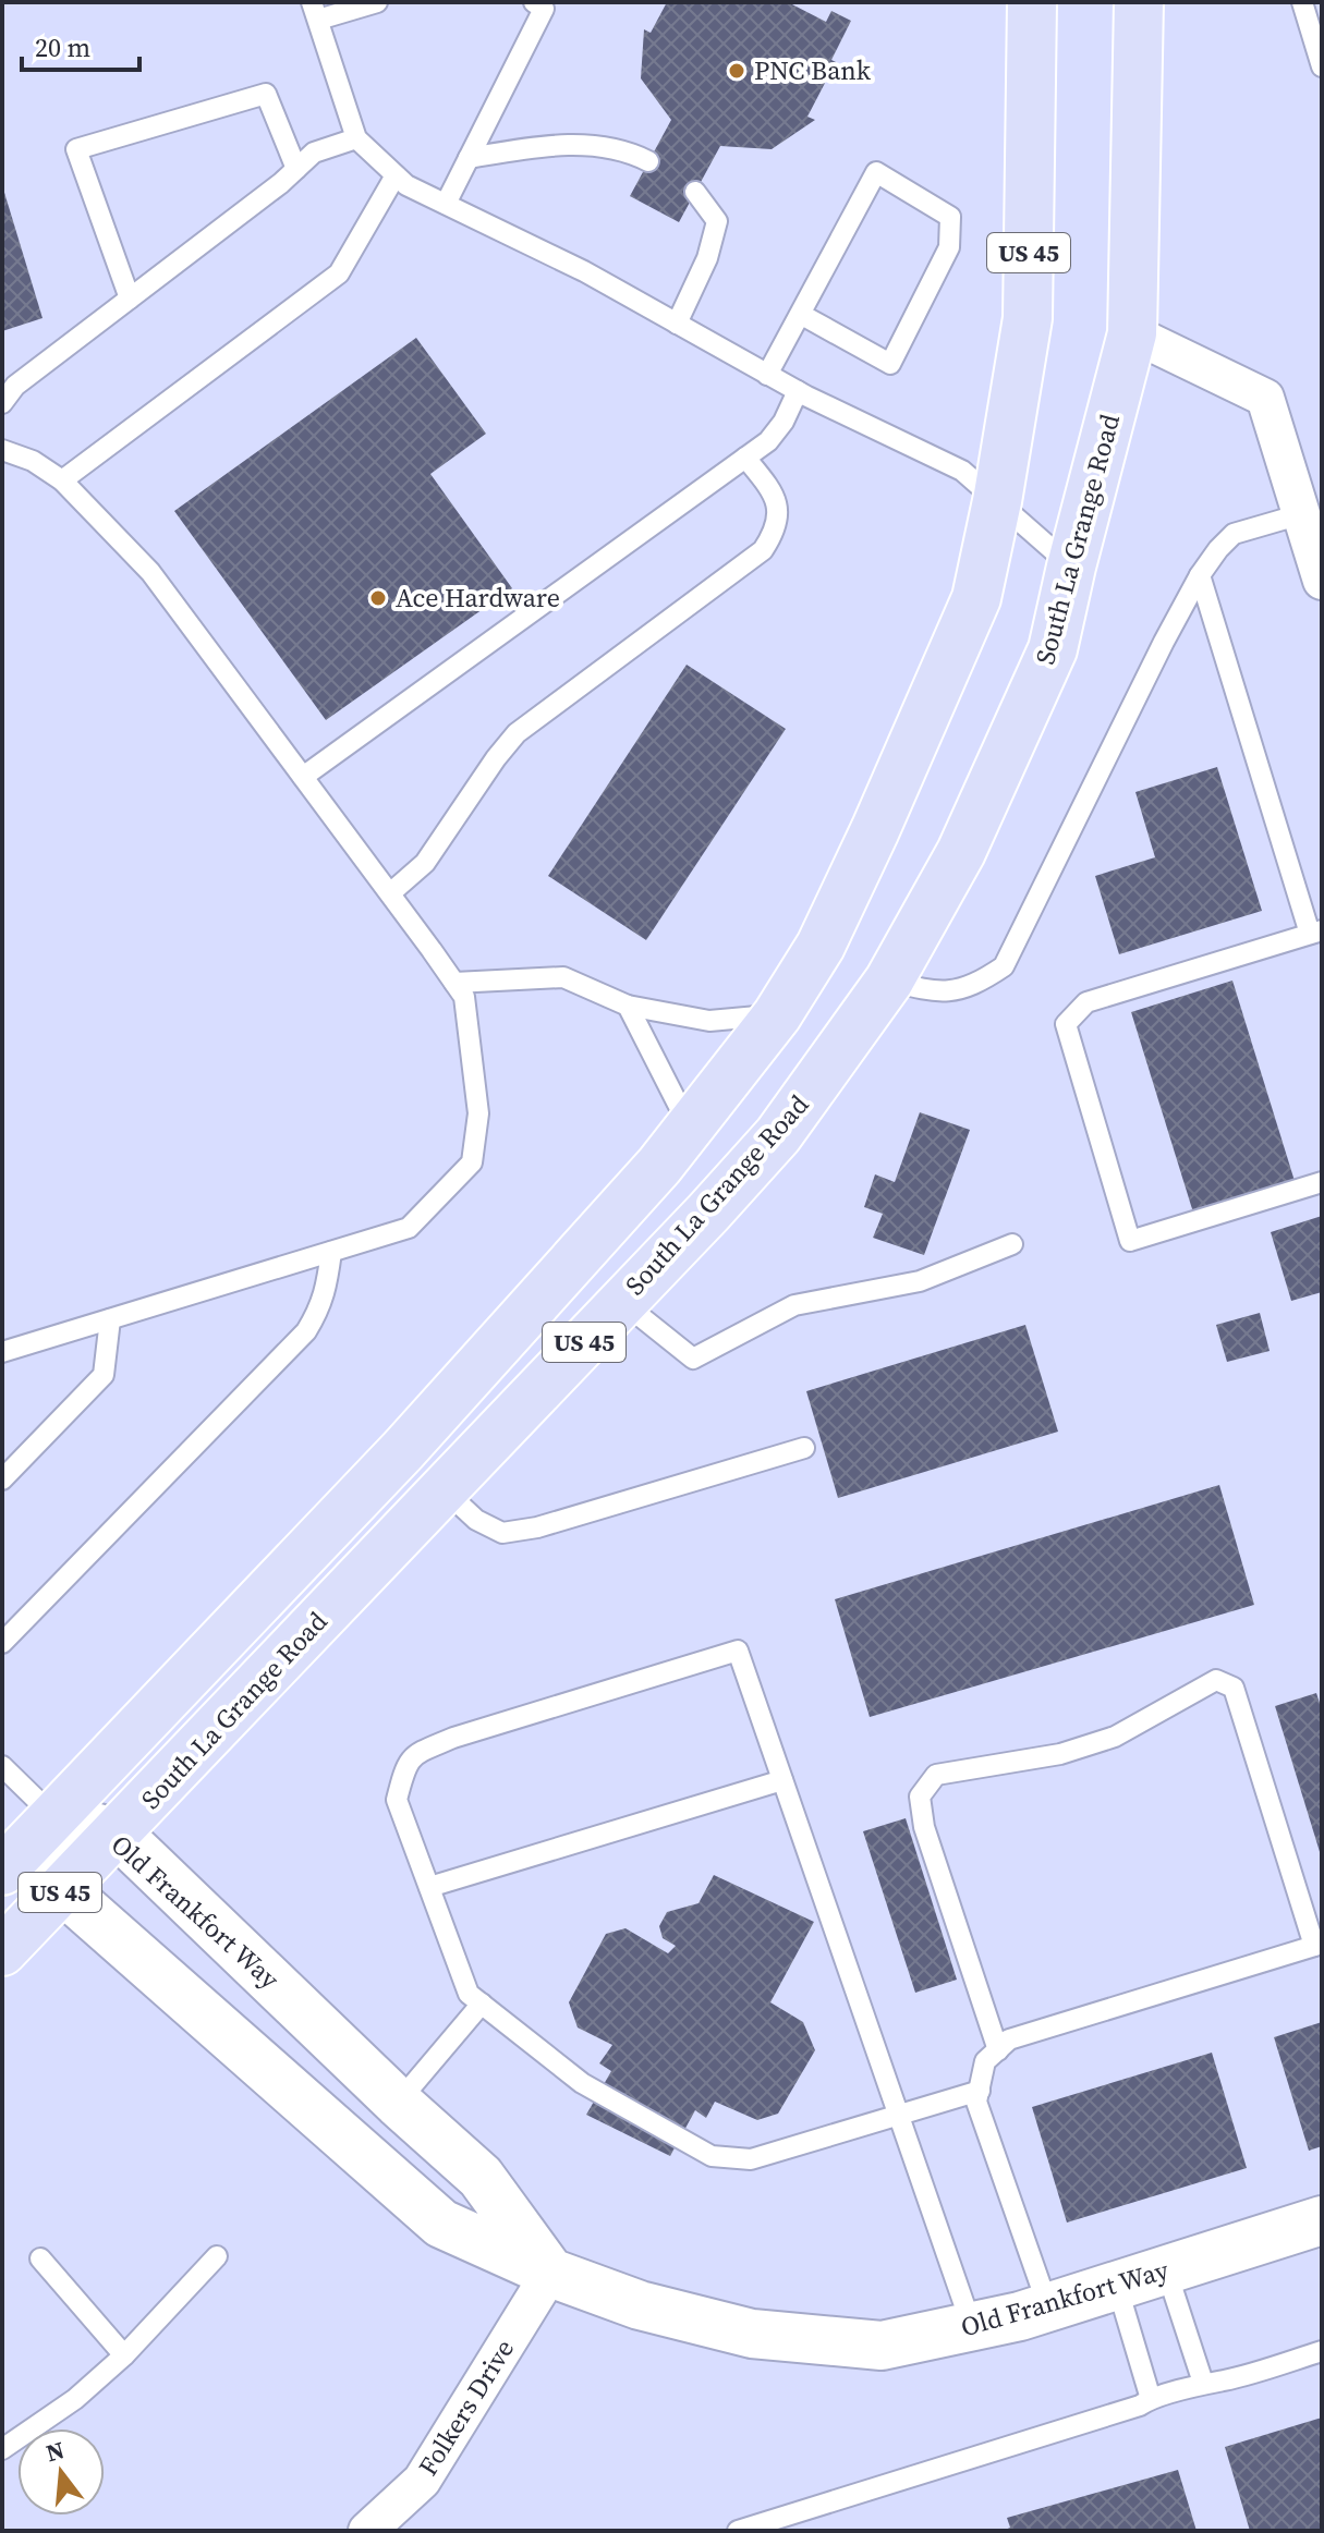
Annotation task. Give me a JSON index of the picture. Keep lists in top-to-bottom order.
{
  "streets": {
    "main road": ["US 45", "South La Grange Road"],
    "street": ["Old Frankfort Way", "Folkers Drive"]
  },
  "crossings": [
    ["US 45", "Old Frankfort Way"],
    ["South La Grange Road", "Old Frankfort Way"],
    ["Old Frankfort Way", "Folkers Drive"]
  ],
  "places": ["PNC Bank", "Ace Hardware"],
  "scale_bar": "20 m",
  "north": "top"
}
